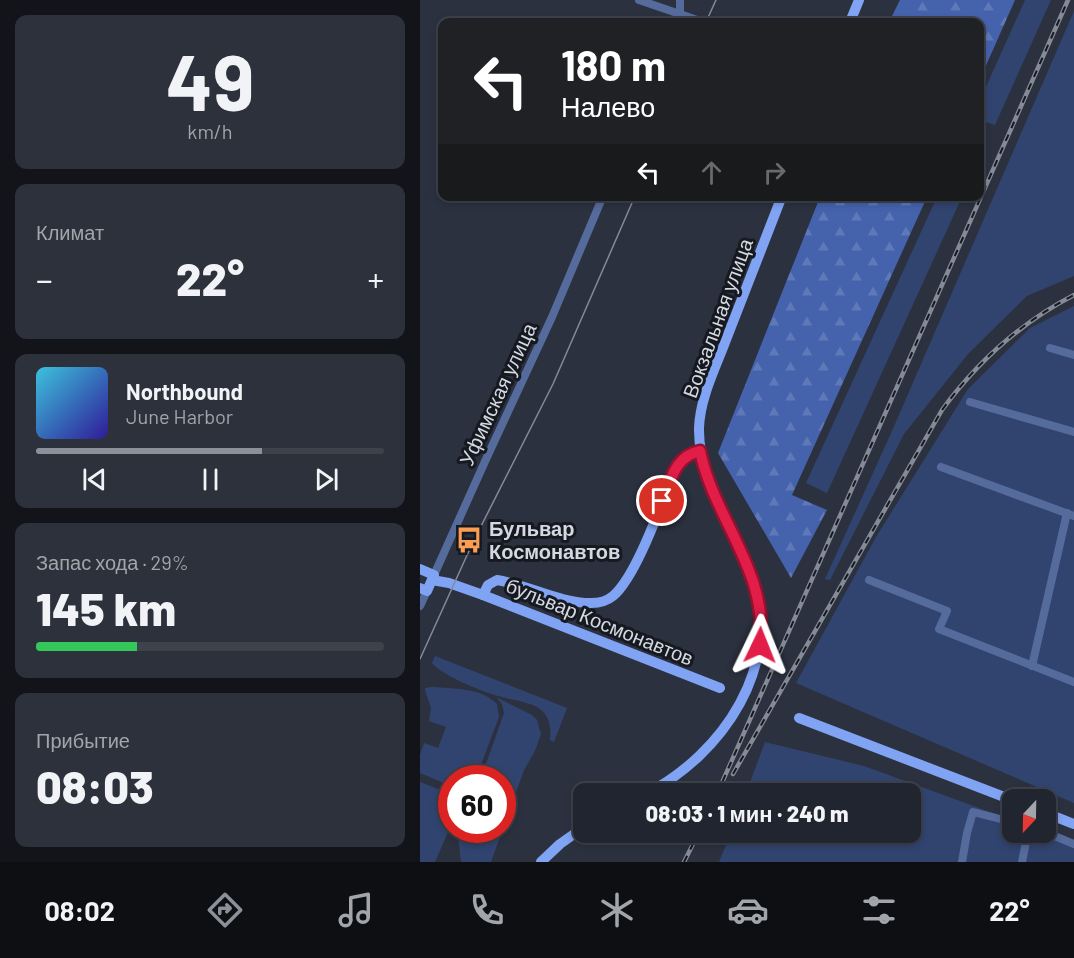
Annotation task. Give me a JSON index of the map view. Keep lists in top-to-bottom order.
{
  "streets": {
    "main road": ["Вокзальная улица", "Уфимская улица", "бульвар Космонавтов"]
  },
  "crossings": [
    ["Уфимская улица", "бульвар Космонавтов"]
  ],
  "places": {
    "bus stop": ["Бульвар Космонавтов"]
  },
  "north": "bottom",
  "page": {
    "tile": [
      ["49", "km/h"],
      "Климат",
      ["Запас хода · 29%", "145 km"],
      ["Прибытие", "08:03"]
    ],
    "turn": ["180 m", "Налево"],
    "heat": ["−", "22°", "+"],
    "song": ["Northbound", "June Harbor"],
    "limit": "60",
    "trip": "08:03 · 1 мин · 240 m",
    "tabs": ["08:02", "22°"]
  }
}
